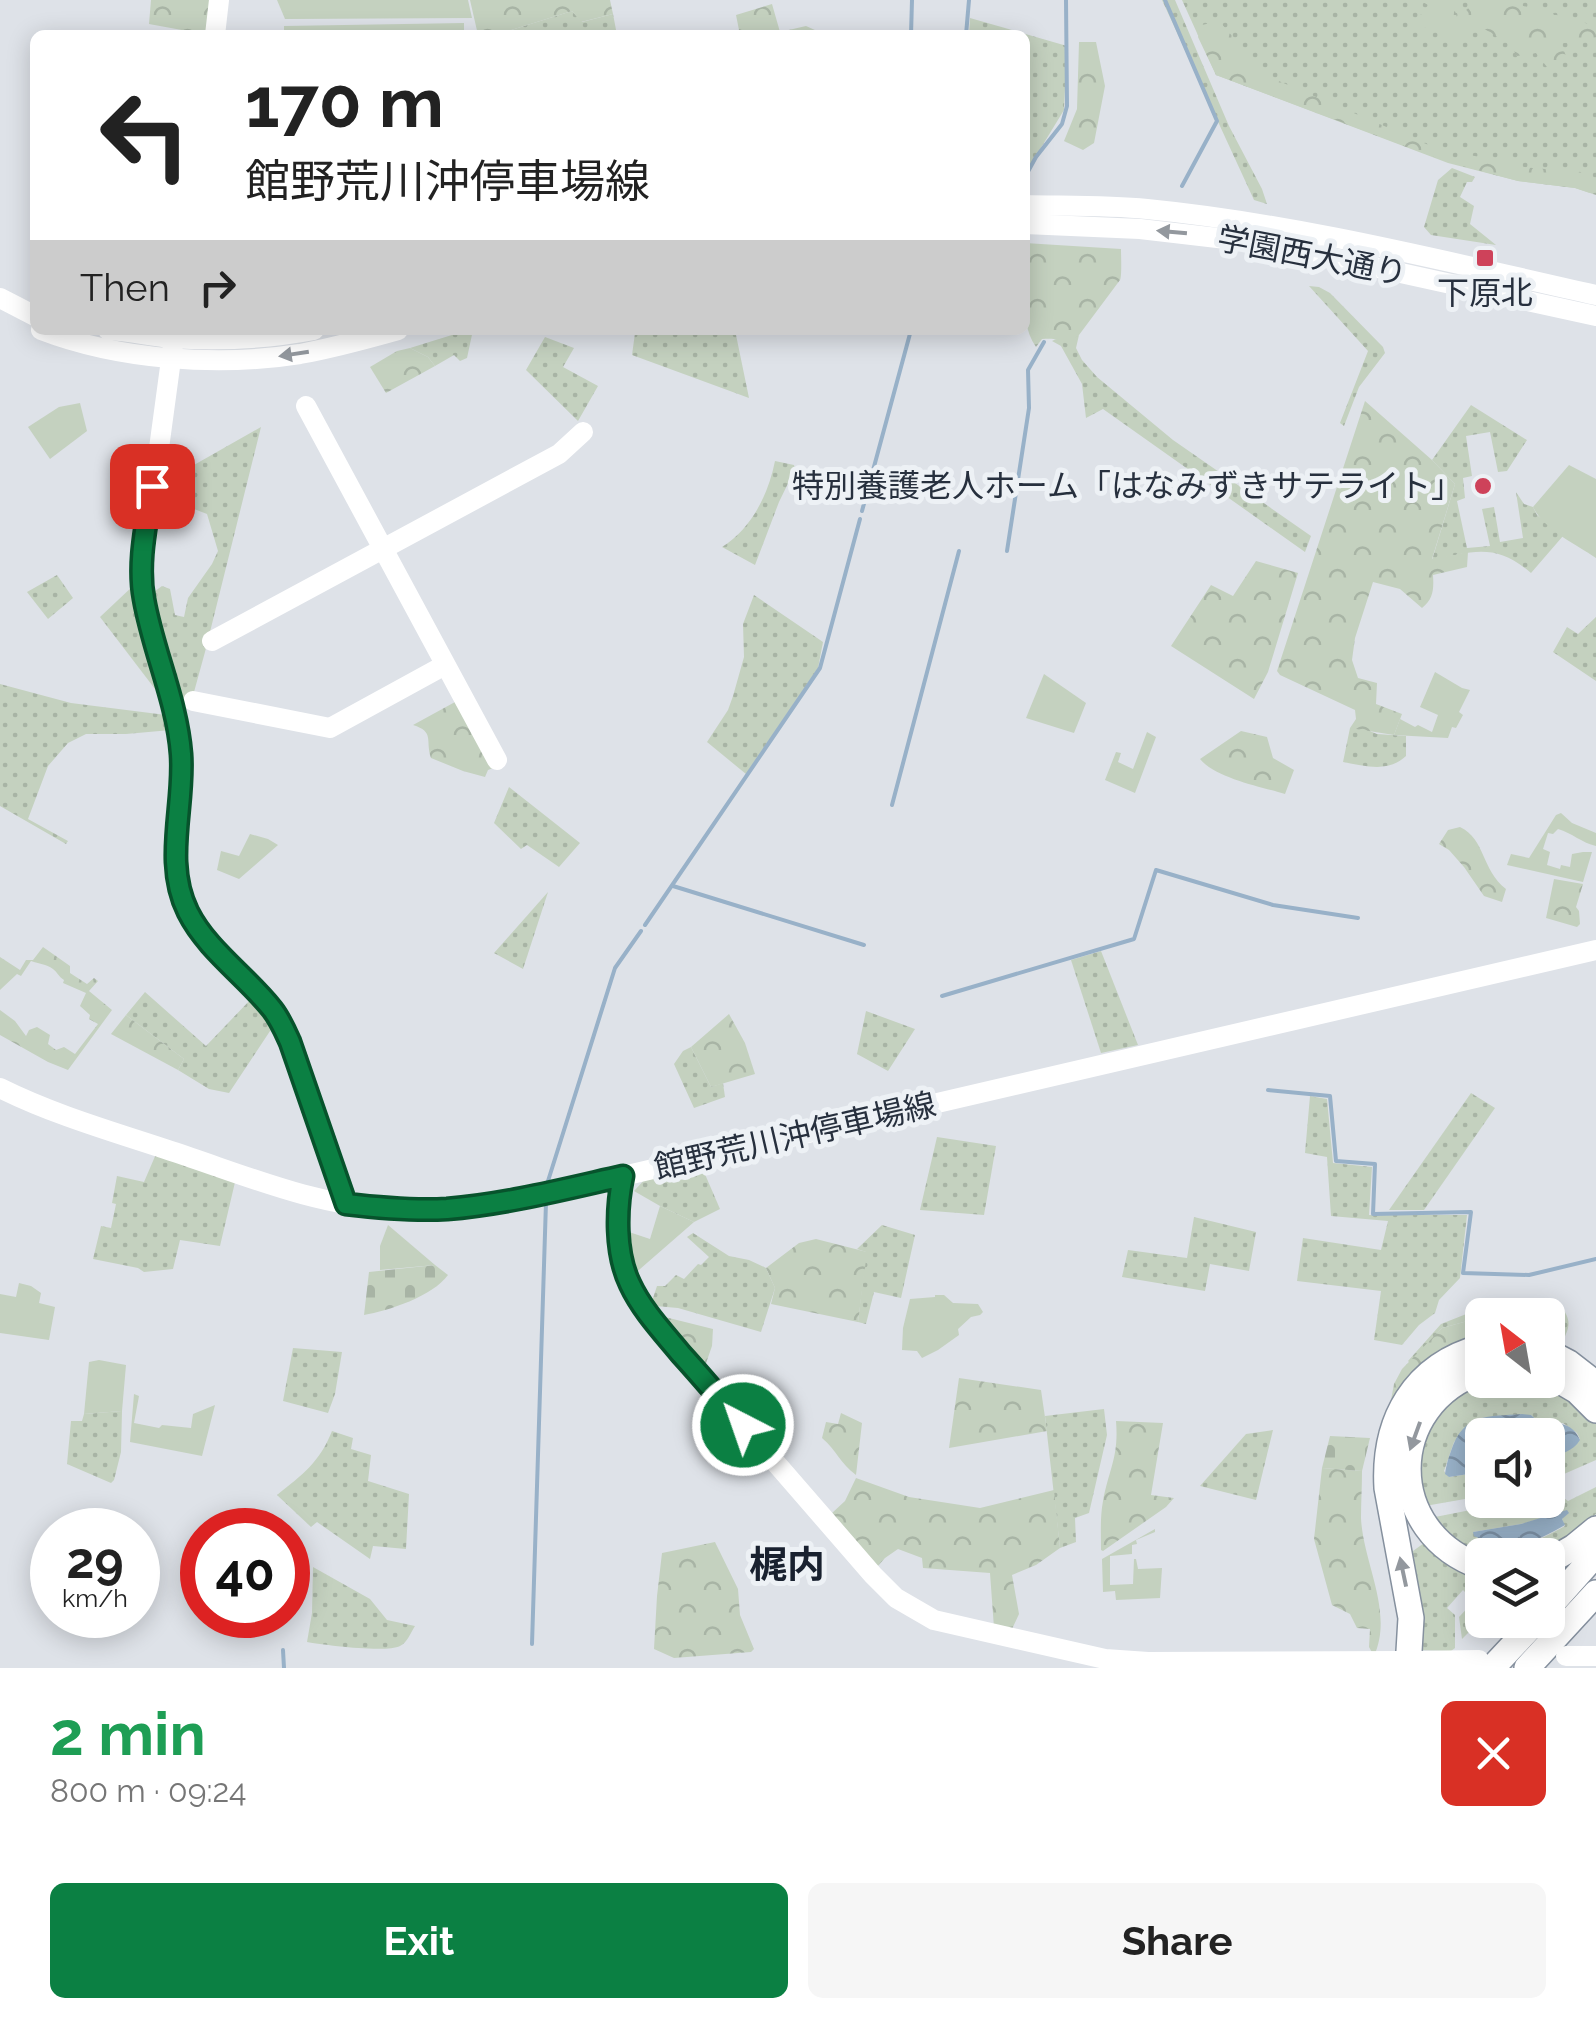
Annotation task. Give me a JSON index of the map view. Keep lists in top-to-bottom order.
{
  "streets": {
    "main road": ["学園西大通り", "館野荒川沖停車場線"]
  },
  "districts": ["梶内"],
  "places": {
    "transit": ["下原北"],
    "other": ["特別養護老人ホーム「はなみずきサテライト」"]
  },
  "north": "top left",
  "page": {
    "turn": ["170 m", "館野荒川沖停車場線"],
    "then": "Then",
    "speed": "29 km/h",
    "limit": "40",
    "heading": ["2 min", "800 m · 09:24"],
    "buttons": ["Exit", "Share"]
  }
}
